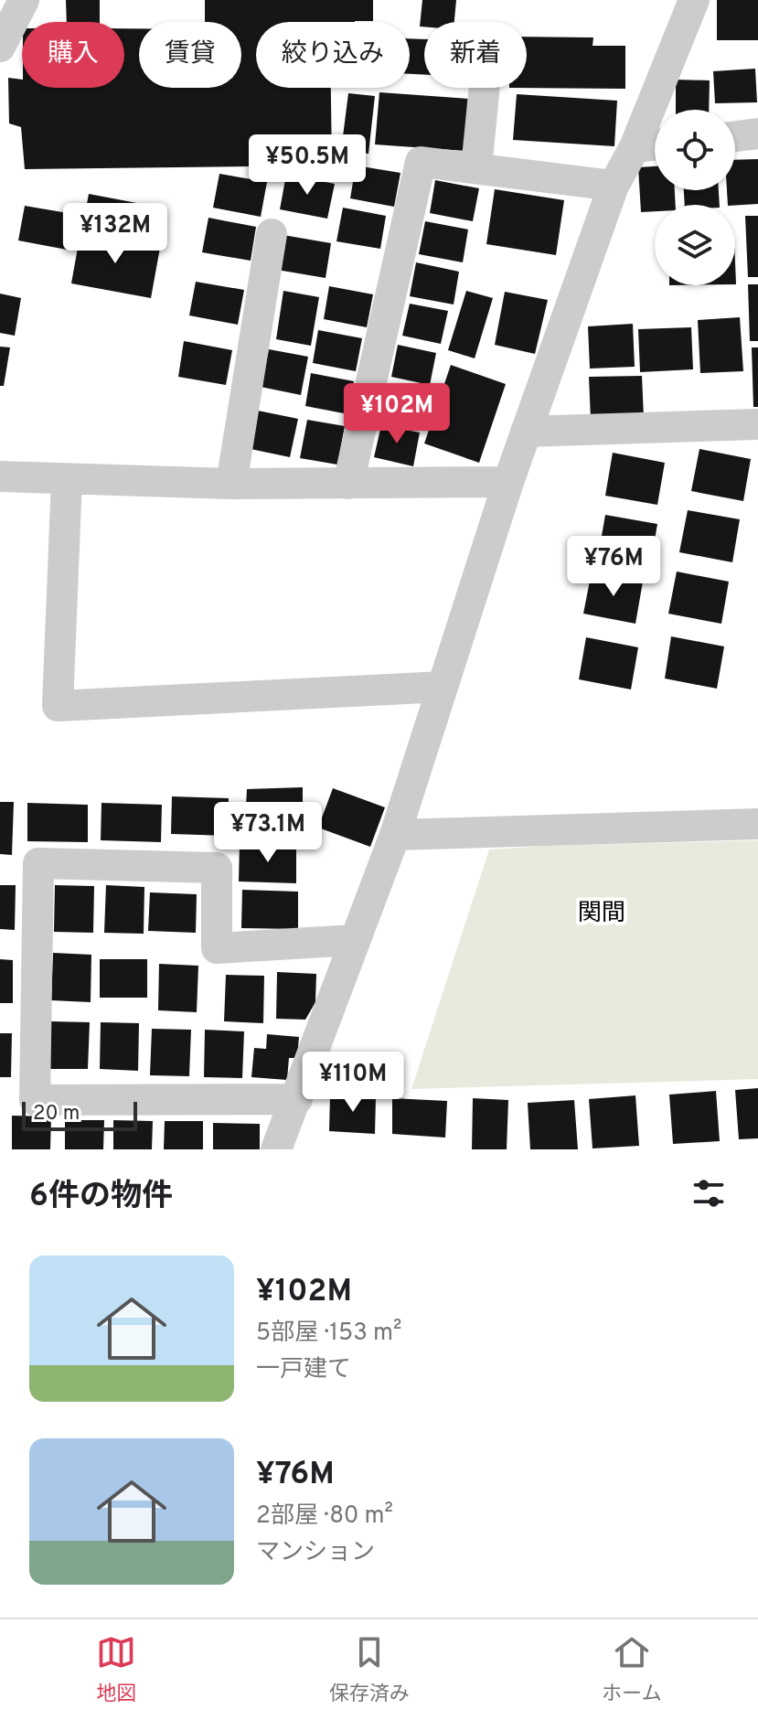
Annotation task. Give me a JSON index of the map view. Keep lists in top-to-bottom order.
{
  "districts": ["関間"],
  "scale_bar": "20 m",
  "page": {
    "chip": [
      "購入",
      "賃貸",
      "絞り込み",
      "新着"
    ],
    "price": [
      "¥50.5M",
      "¥132M",
      "¥102M",
      "¥76M",
      "¥73.1M",
      "¥110M"
    ],
    "scale": "20 m",
    "heading": "6件の物件",
    "list": [
      {
        "name": "¥102M",
        "note": "5部屋 · 153 m² · 一戸建て"
      },
      {
        "name": "¥76M",
        "note": "2部屋 · 80 m² · マンション"
      }
    ],
    "tabs": ["地図", "保存済み", "ホーム"]
  }
}
